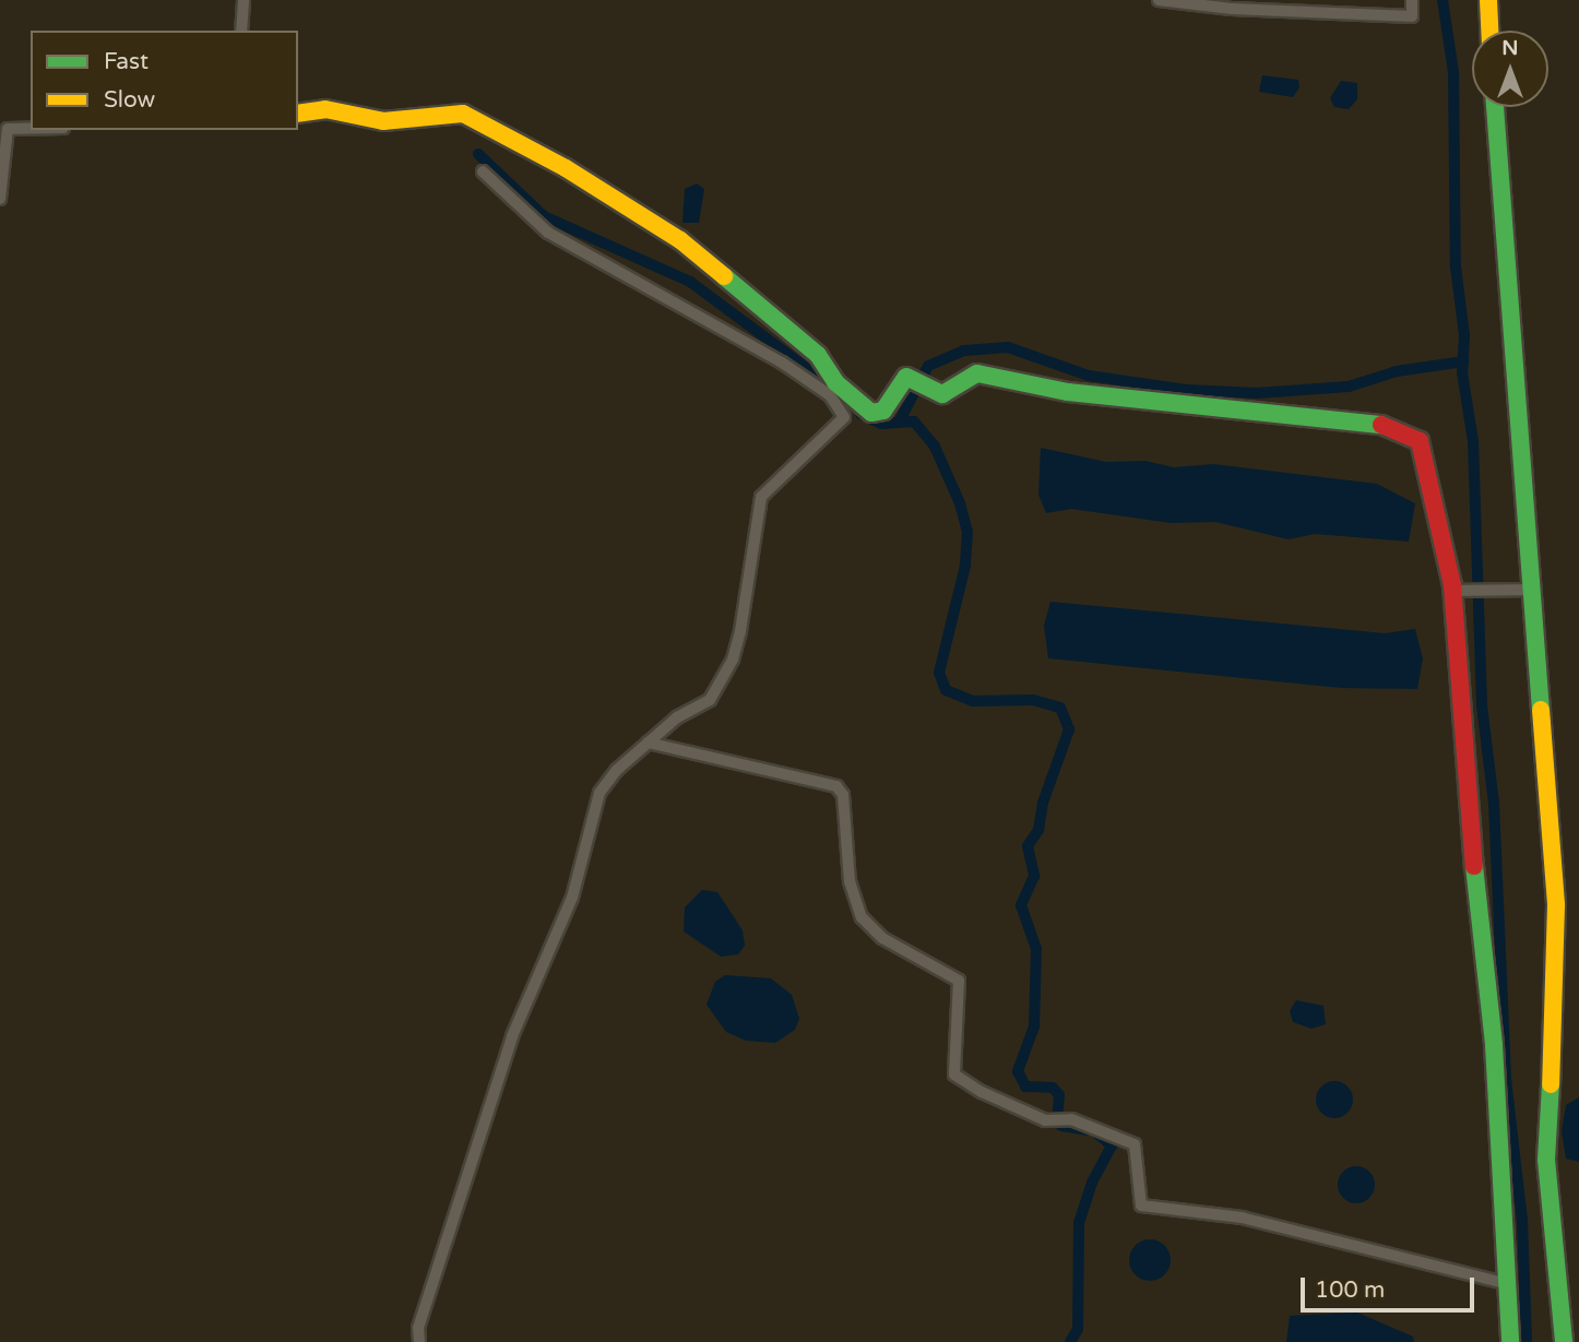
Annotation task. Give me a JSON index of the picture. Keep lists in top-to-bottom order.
{
  "legend": ["Fast", "Slow"],
  "scale_bar": "100 m",
  "north": "top"
}
